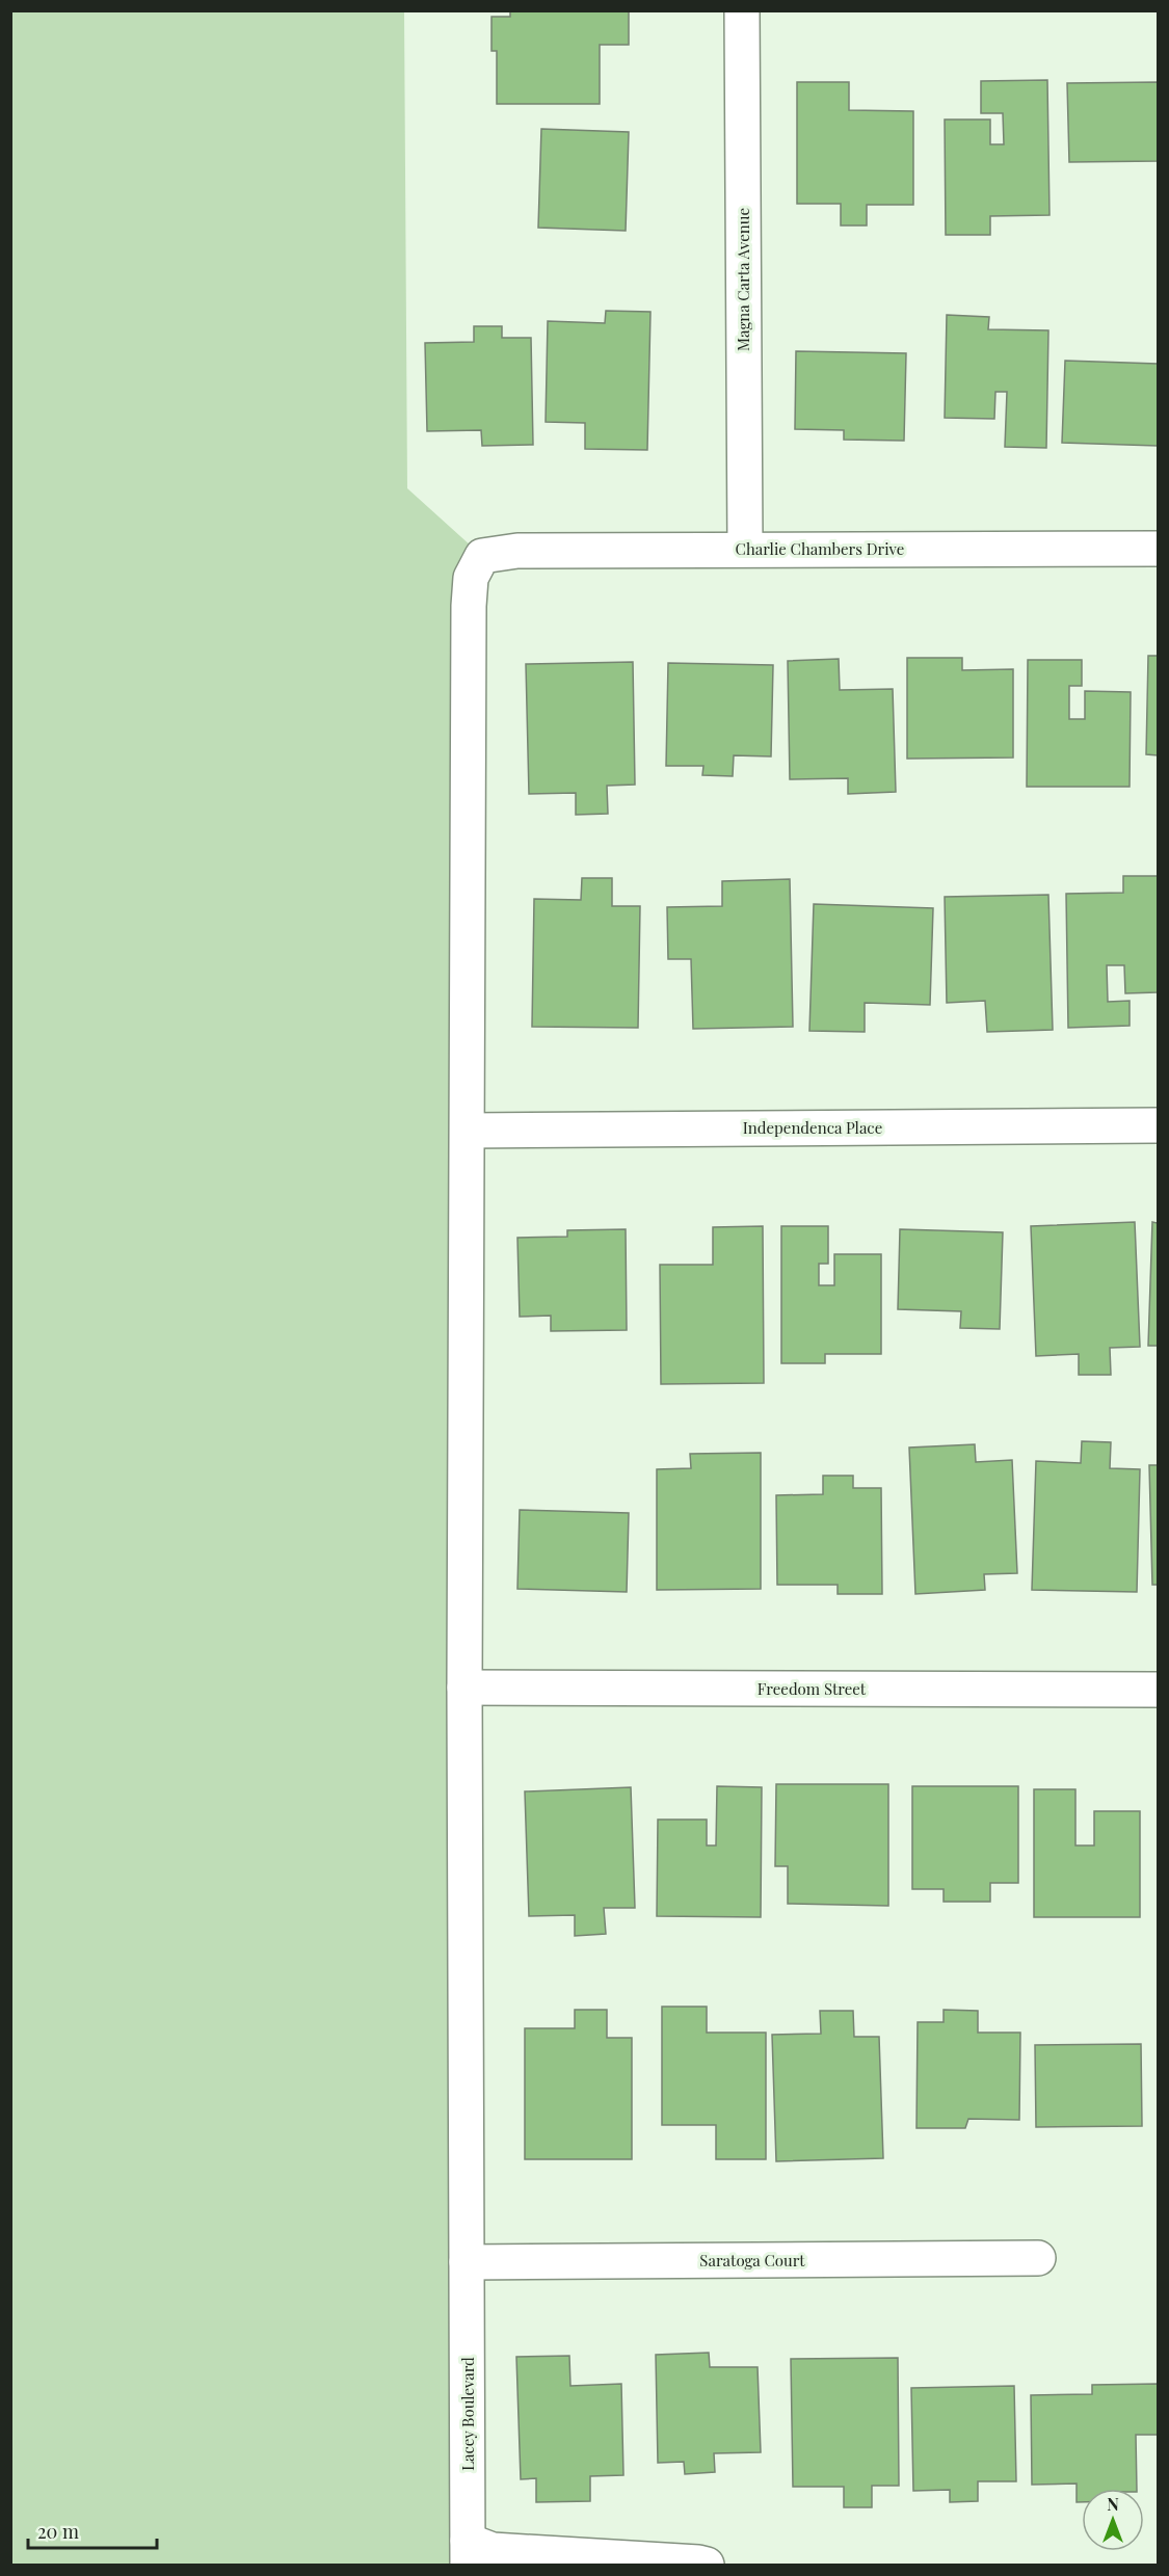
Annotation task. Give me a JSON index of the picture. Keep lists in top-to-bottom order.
{
  "streets": {
    "street": [
      "Magna Carta Avenue",
      "Charlie Chambers Drive",
      "Independenca Place",
      "Freedom Street",
      "Saratoga Court",
      "Lacey Boulevard"
    ]
  },
  "crossings": [
    ["Magna Carta Avenue", "Charlie Chambers Drive"],
    ["Charlie Chambers Drive", "Lacey Boulevard"],
    ["Independenca Place", "Lacey Boulevard"],
    ["Freedom Street", "Lacey Boulevard"],
    ["Saratoga Court", "Lacey Boulevard"]
  ],
  "scale_bar": "20 m",
  "north": "top"
}
